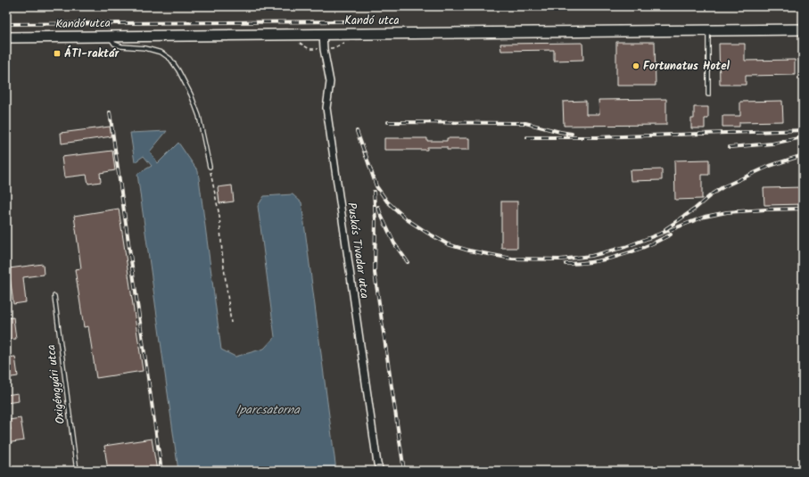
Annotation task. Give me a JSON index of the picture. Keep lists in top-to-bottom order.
{
  "streets": {
    "street": ["Kandó utca", "Puskás Tivadar utca"],
    "lane": ["Oxigéngyári utca"]
  },
  "crossings": [
    ["Kandó utca", "Puskás Tivadar utca"]
  ],
  "water": ["Iparcsatorna"],
  "places": {
    "transit": ["ÁTI-raktár"],
    "other": ["Fortunatus Hotel"]
  }
}
